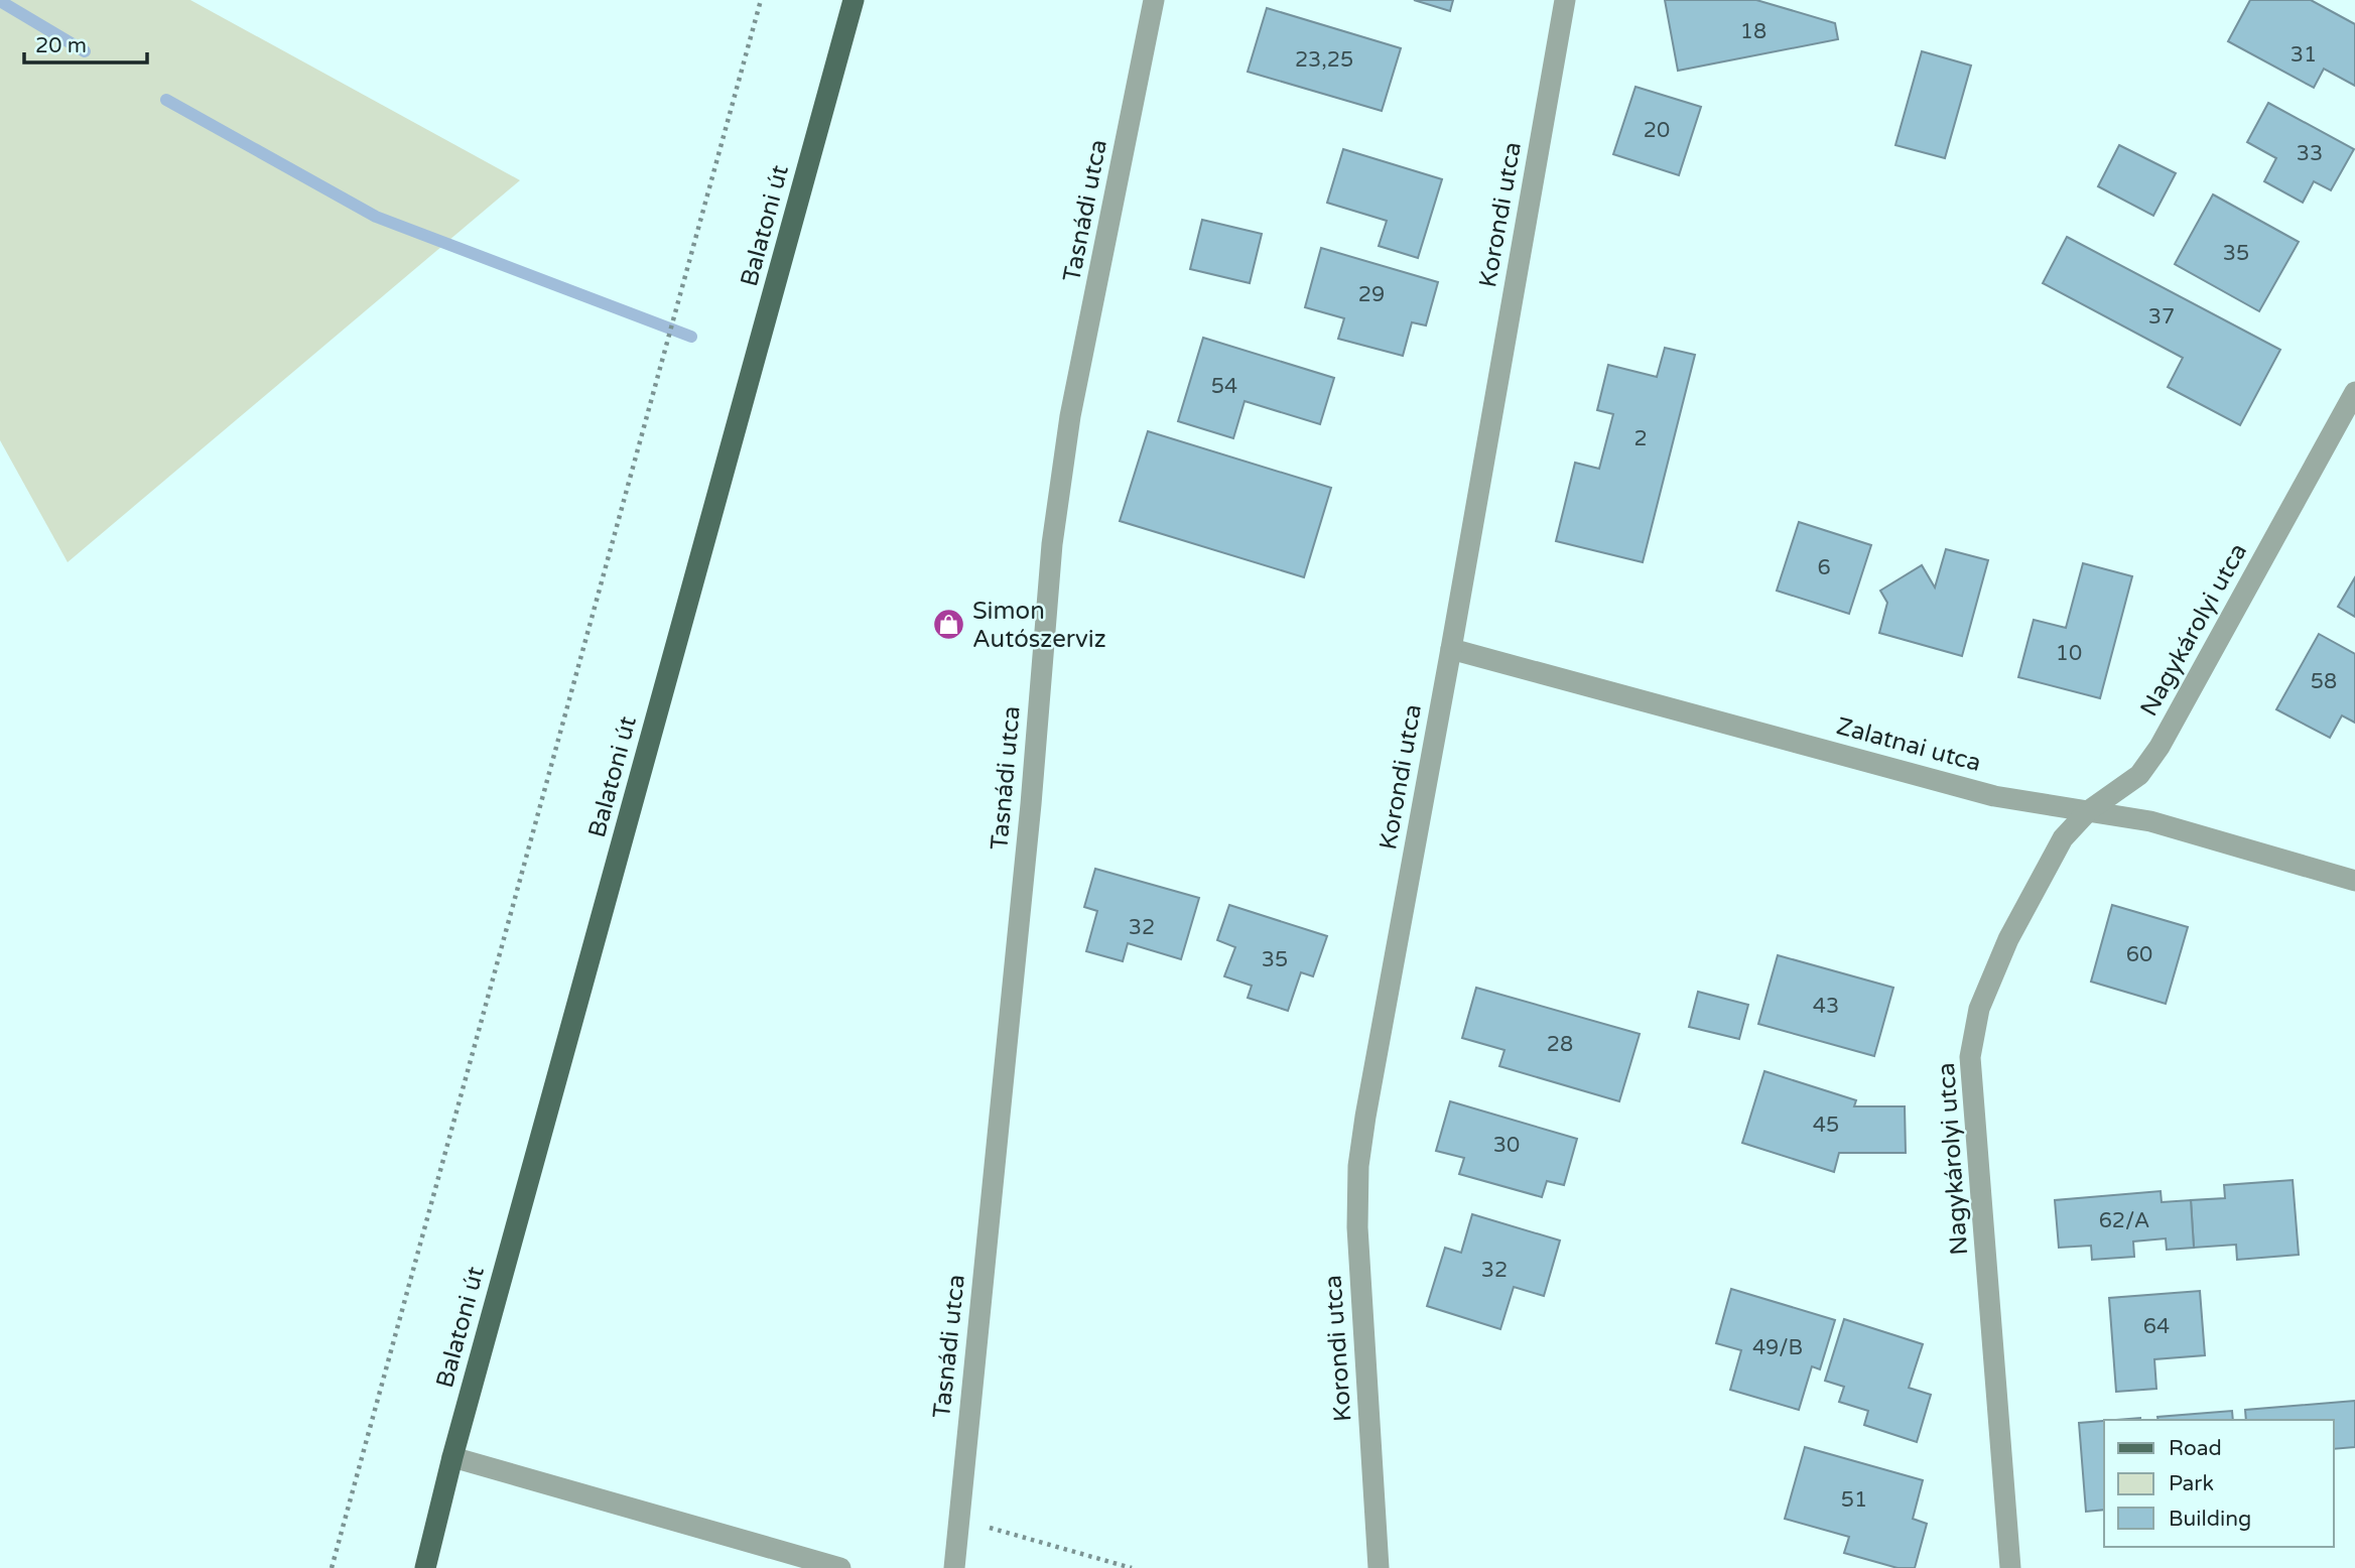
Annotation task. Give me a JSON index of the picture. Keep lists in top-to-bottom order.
{
  "streets": {
    "main road": ["Balatoni út"],
    "street": [
      "Tasnádi utca",
      "Korondi utca",
      "Nagykárolyi utca",
      "Zalatnai utca"
    ]
  },
  "crossings": [
    ["Korondi utca", "Zalatnai utca"],
    ["Nagykárolyi utca", "Zalatnai utca"]
  ],
  "places": {
    "shop": ["Simon Autószerviz"]
  },
  "house_numbers": [
    "18",
    "31",
    "23,25",
    "20",
    "33",
    "35",
    "29",
    "37",
    "54",
    "2",
    "6",
    "10",
    "58",
    "32",
    "60",
    "35",
    "43",
    "28",
    "45",
    "30",
    "62/A",
    "32",
    "64",
    "49/B",
    "51"
  ],
  "legend": ["Road", "Park", "Building"],
  "scale_bar": "20 m"
}
